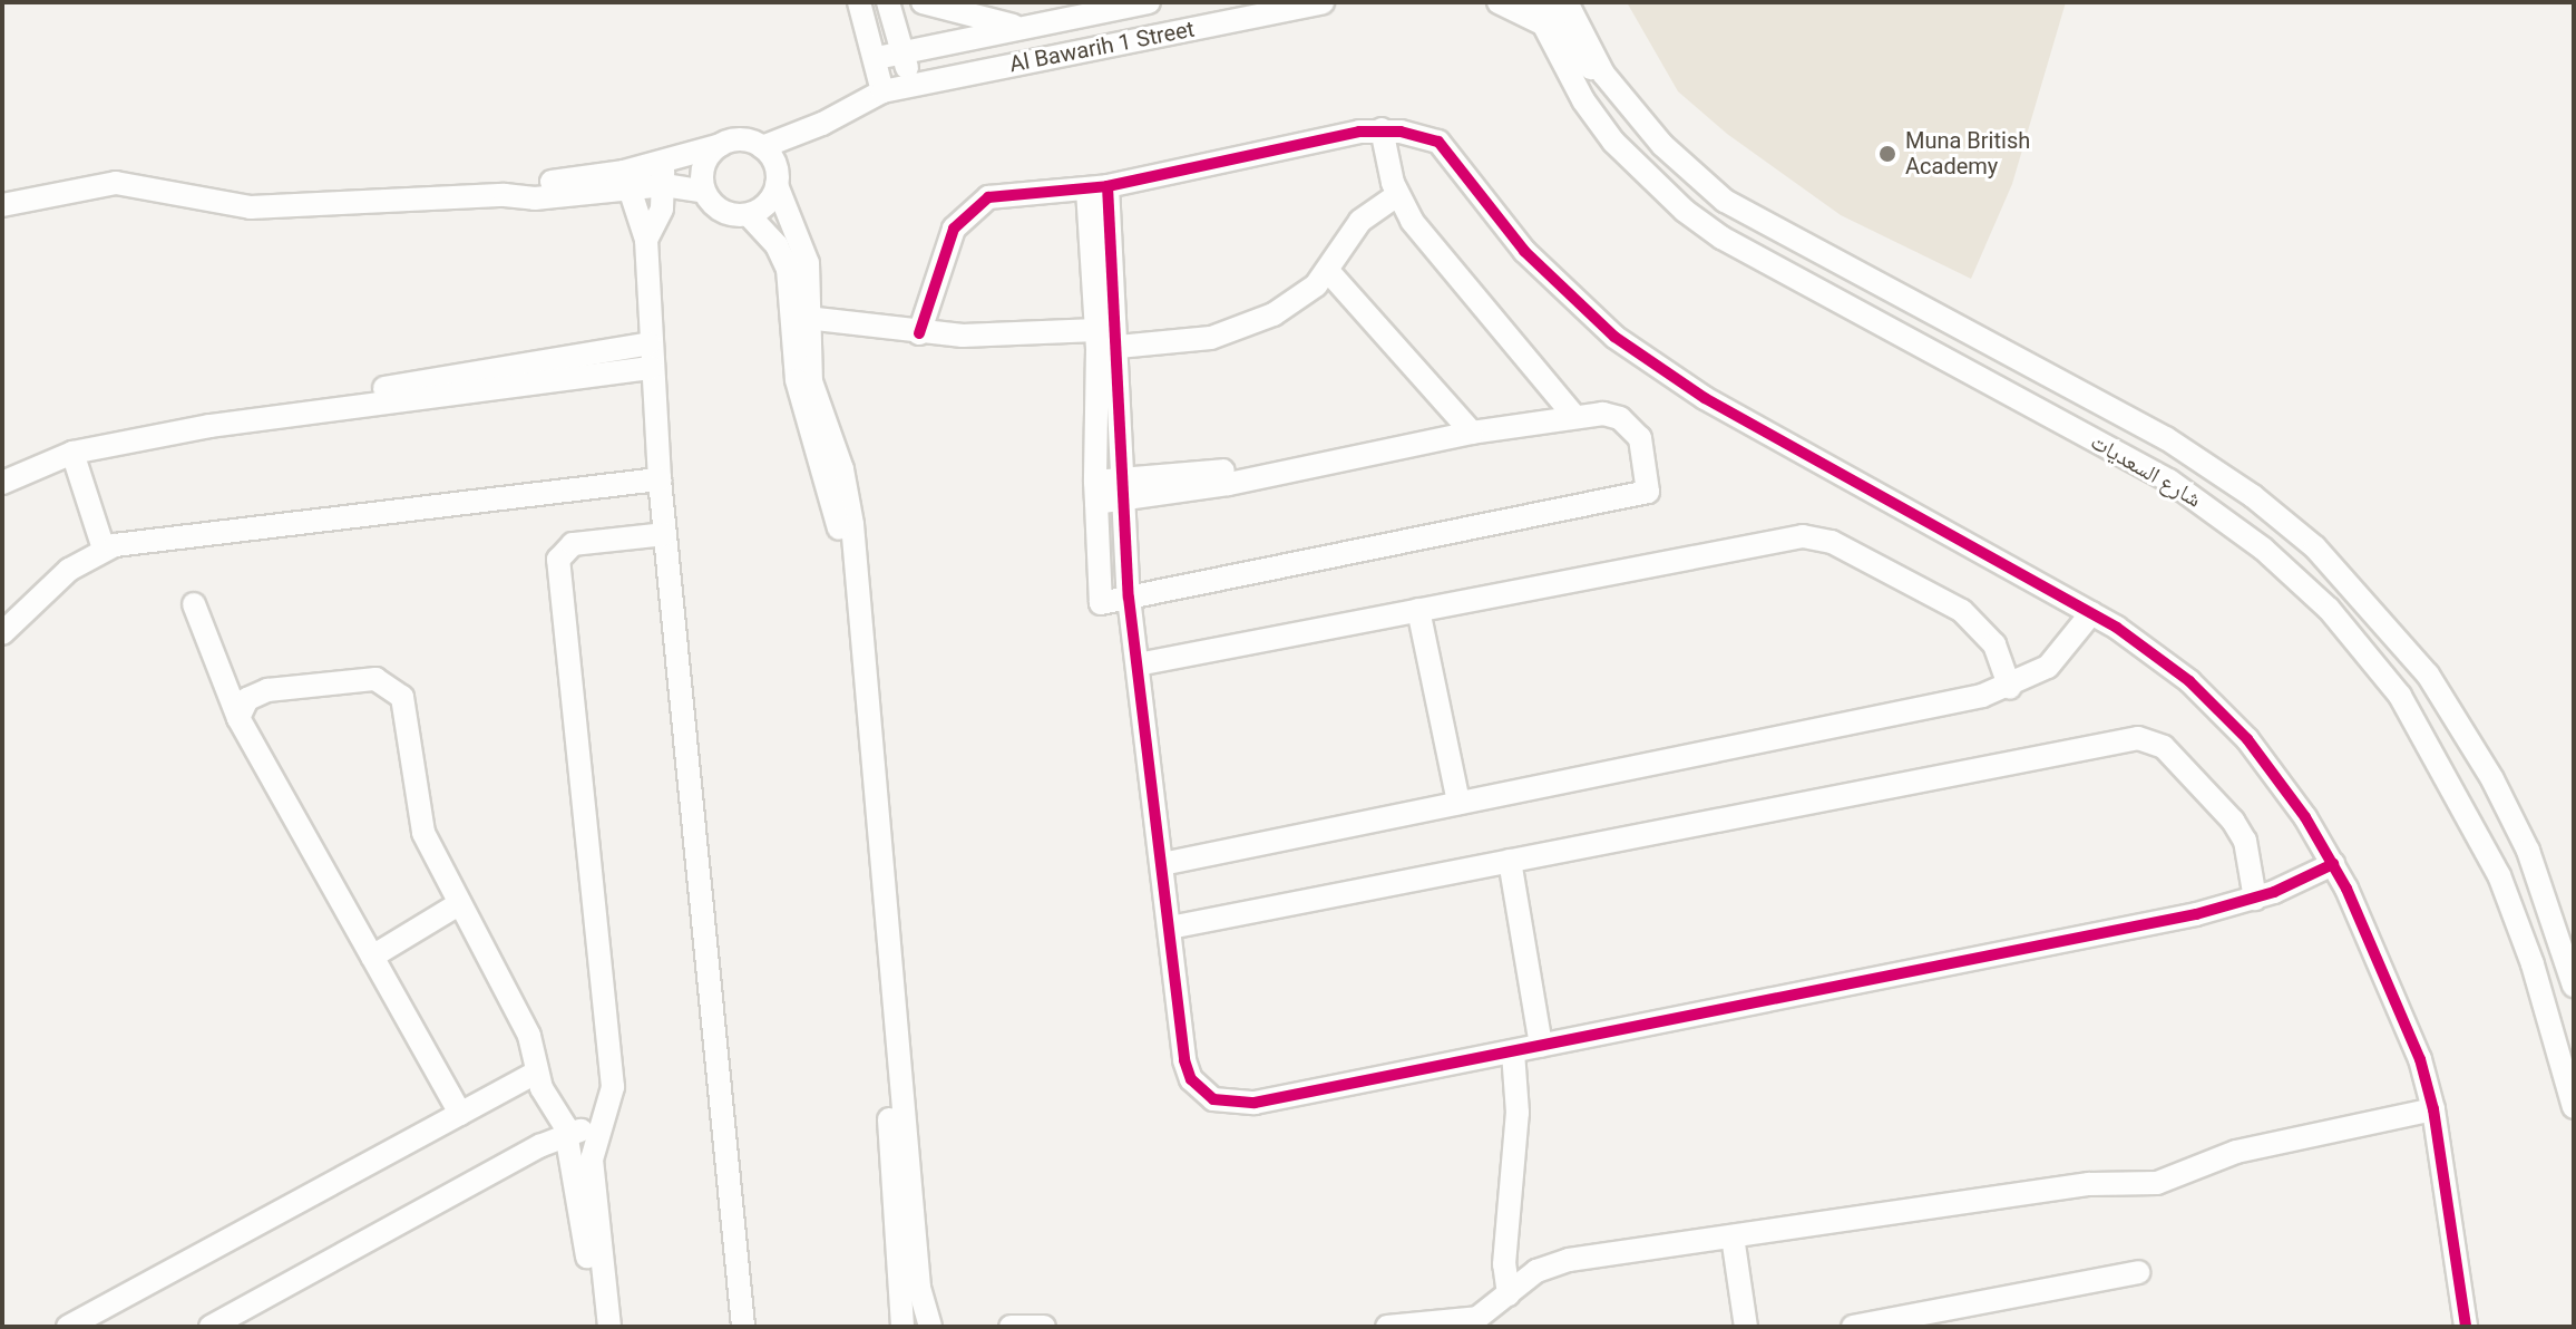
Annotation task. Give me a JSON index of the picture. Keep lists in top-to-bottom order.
{
  "streets": {
    "street": ["Al Bawarih 1 Street", "شارع السعديات"]
  },
  "places": ["Muna British Academy"]
}
